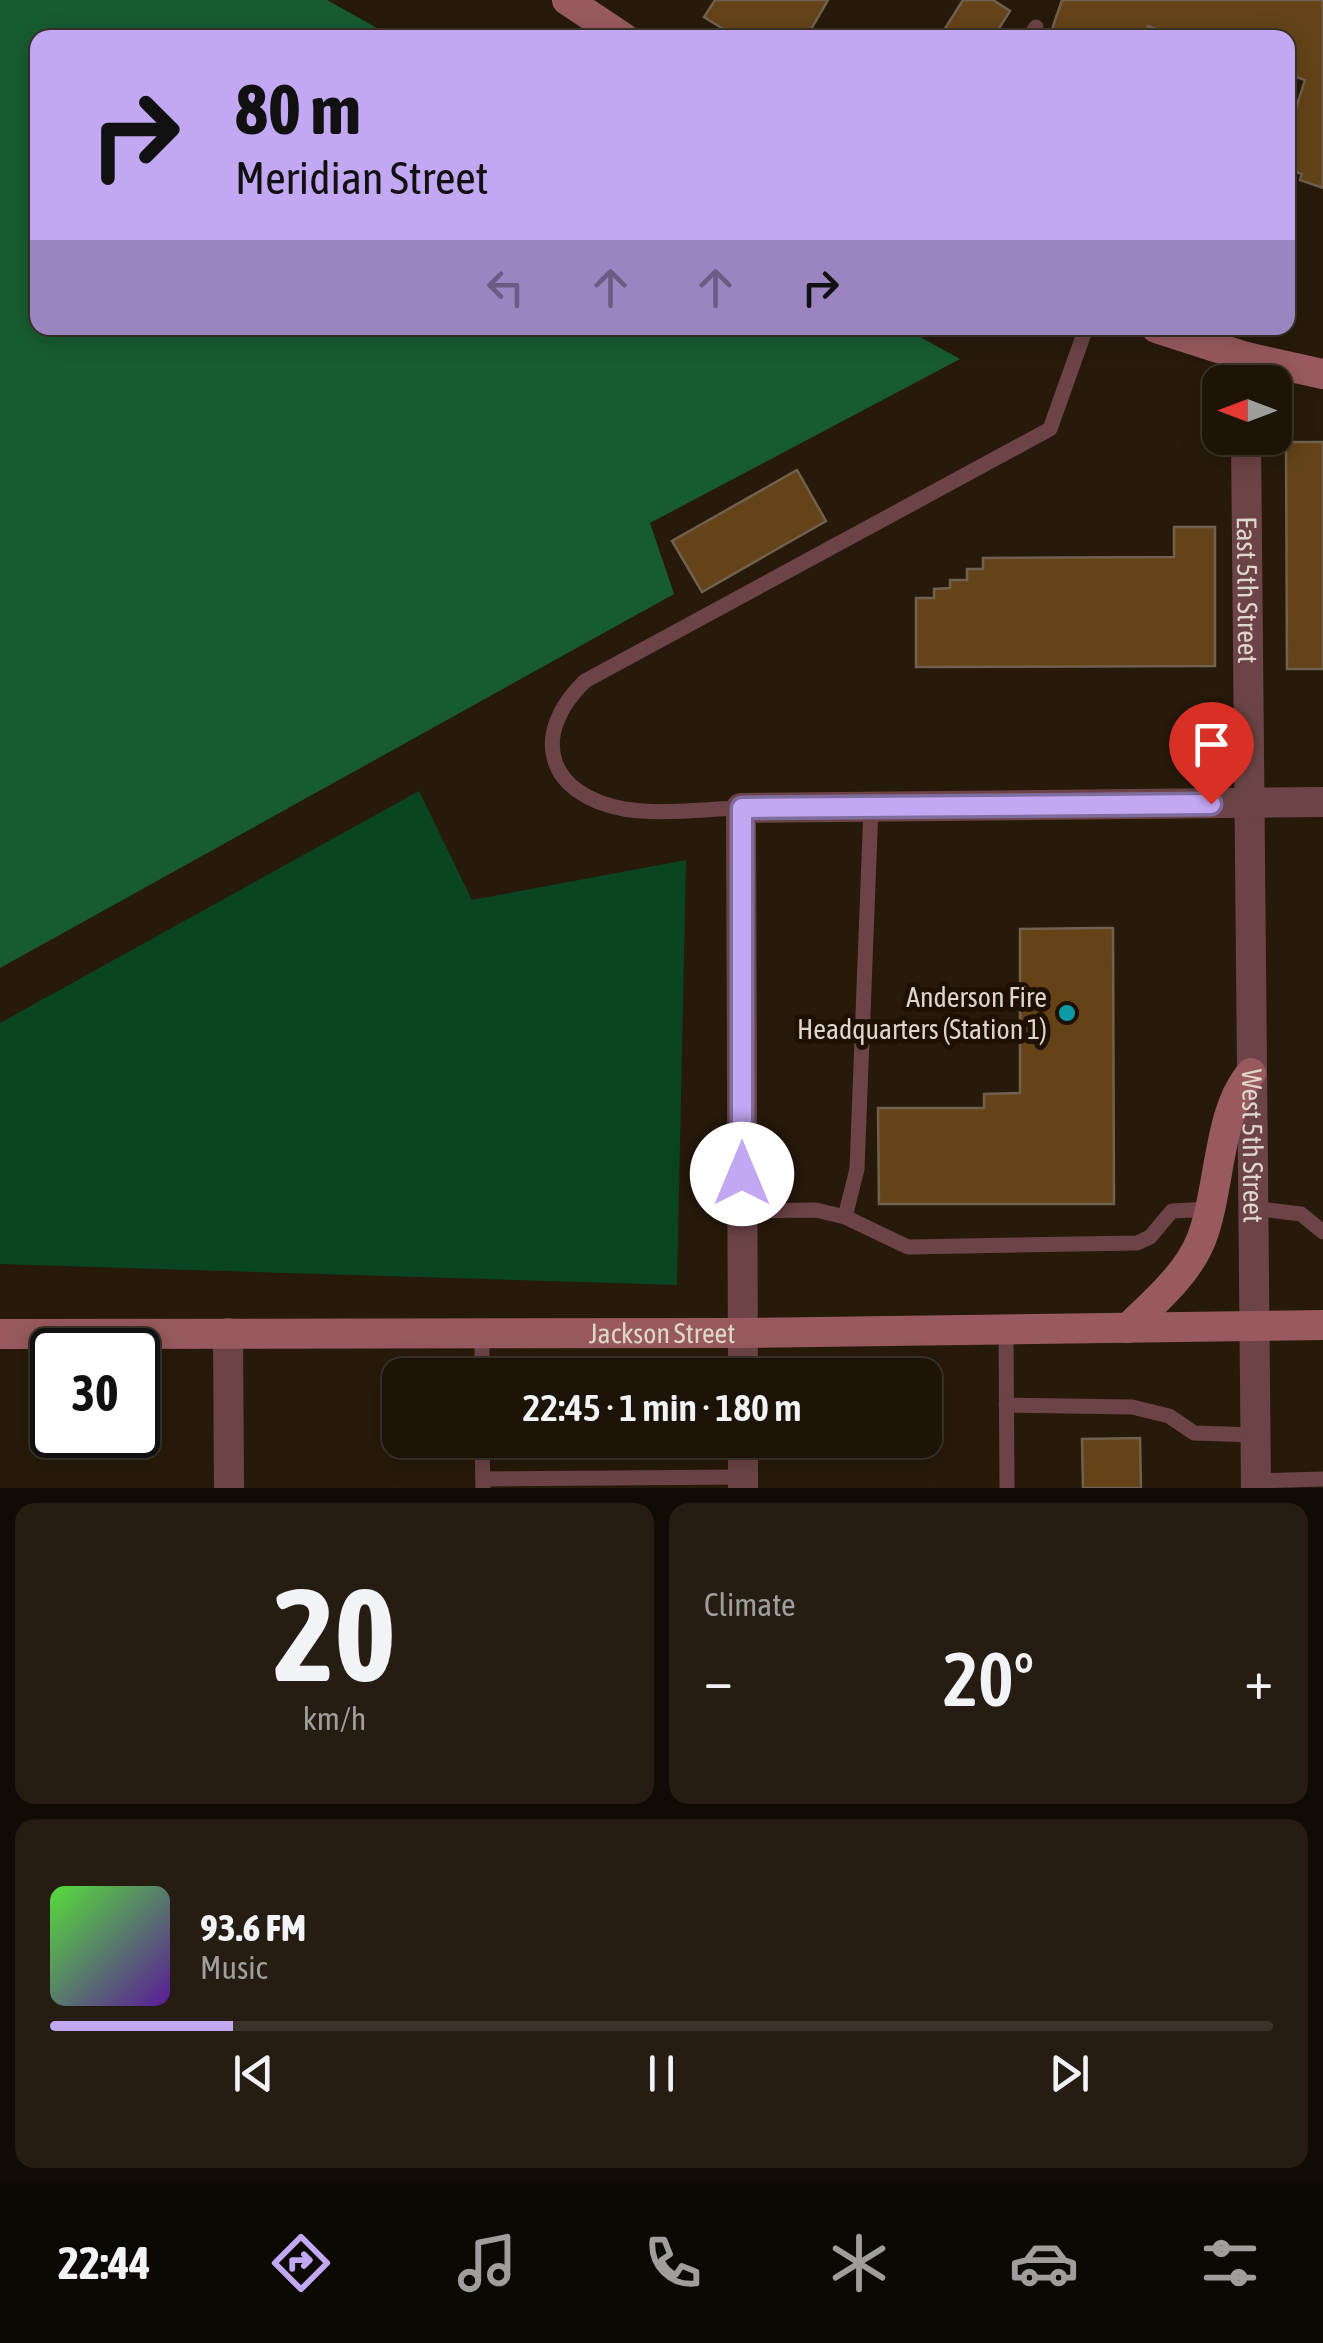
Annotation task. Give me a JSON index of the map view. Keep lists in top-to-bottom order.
{
  "streets": {
    "main road": ["Jackson Street"],
    "street": ["East 5th Street", "West 5th Street"]
  },
  "crossings": [
    ["East 5th Street", "West 5th Street"],
    ["West 5th Street", "Jackson Street"]
  ],
  "places": ["Anderson Fire Headquarters (Station 1)"],
  "north": "left",
  "page": {
    "turn": ["80 m", "Meridian Street"],
    "limit": "30",
    "trip": "22:45 · 1 min · 180 m",
    "tile": [
      ["20", "km/h"],
      "Climate"
    ],
    "heat": ["−", "20°", "+"],
    "song": ["93.6 FM", "Music"],
    "tabs": "22:44"
  }
}
